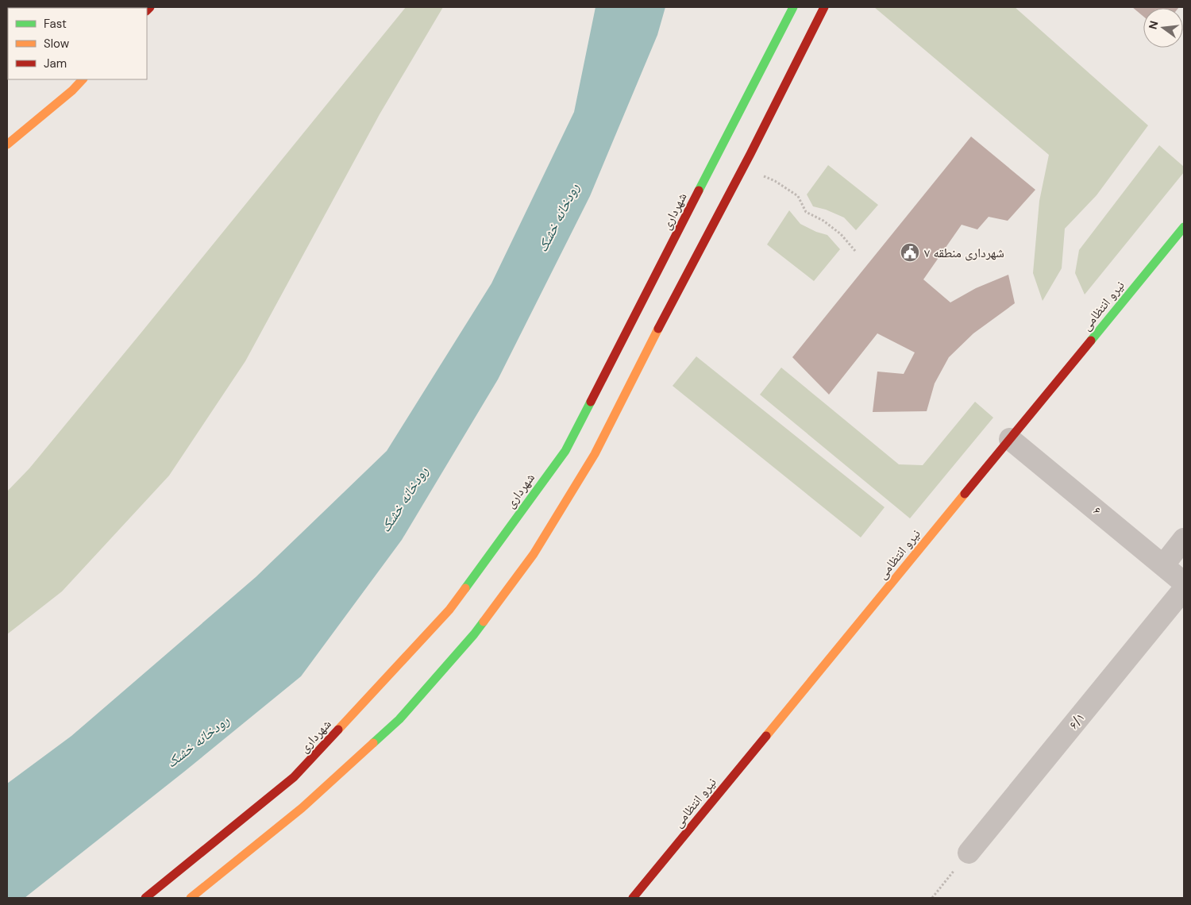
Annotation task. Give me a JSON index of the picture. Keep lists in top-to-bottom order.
{
  "streets": {
    "street": [
      "شهرداری",
      "نیرو انتظامی",
      "۶",
      "۶/۱"
    ]
  },
  "crossings": [
    ["نیرو انتظامی", "۶"]
  ],
  "water": ["رودخانه خشک"],
  "places": {
    "public building": ["شهرداری منطقه ۷"]
  },
  "legend": ["Fast", "Slow", "Jam"],
  "north": "left"
}
